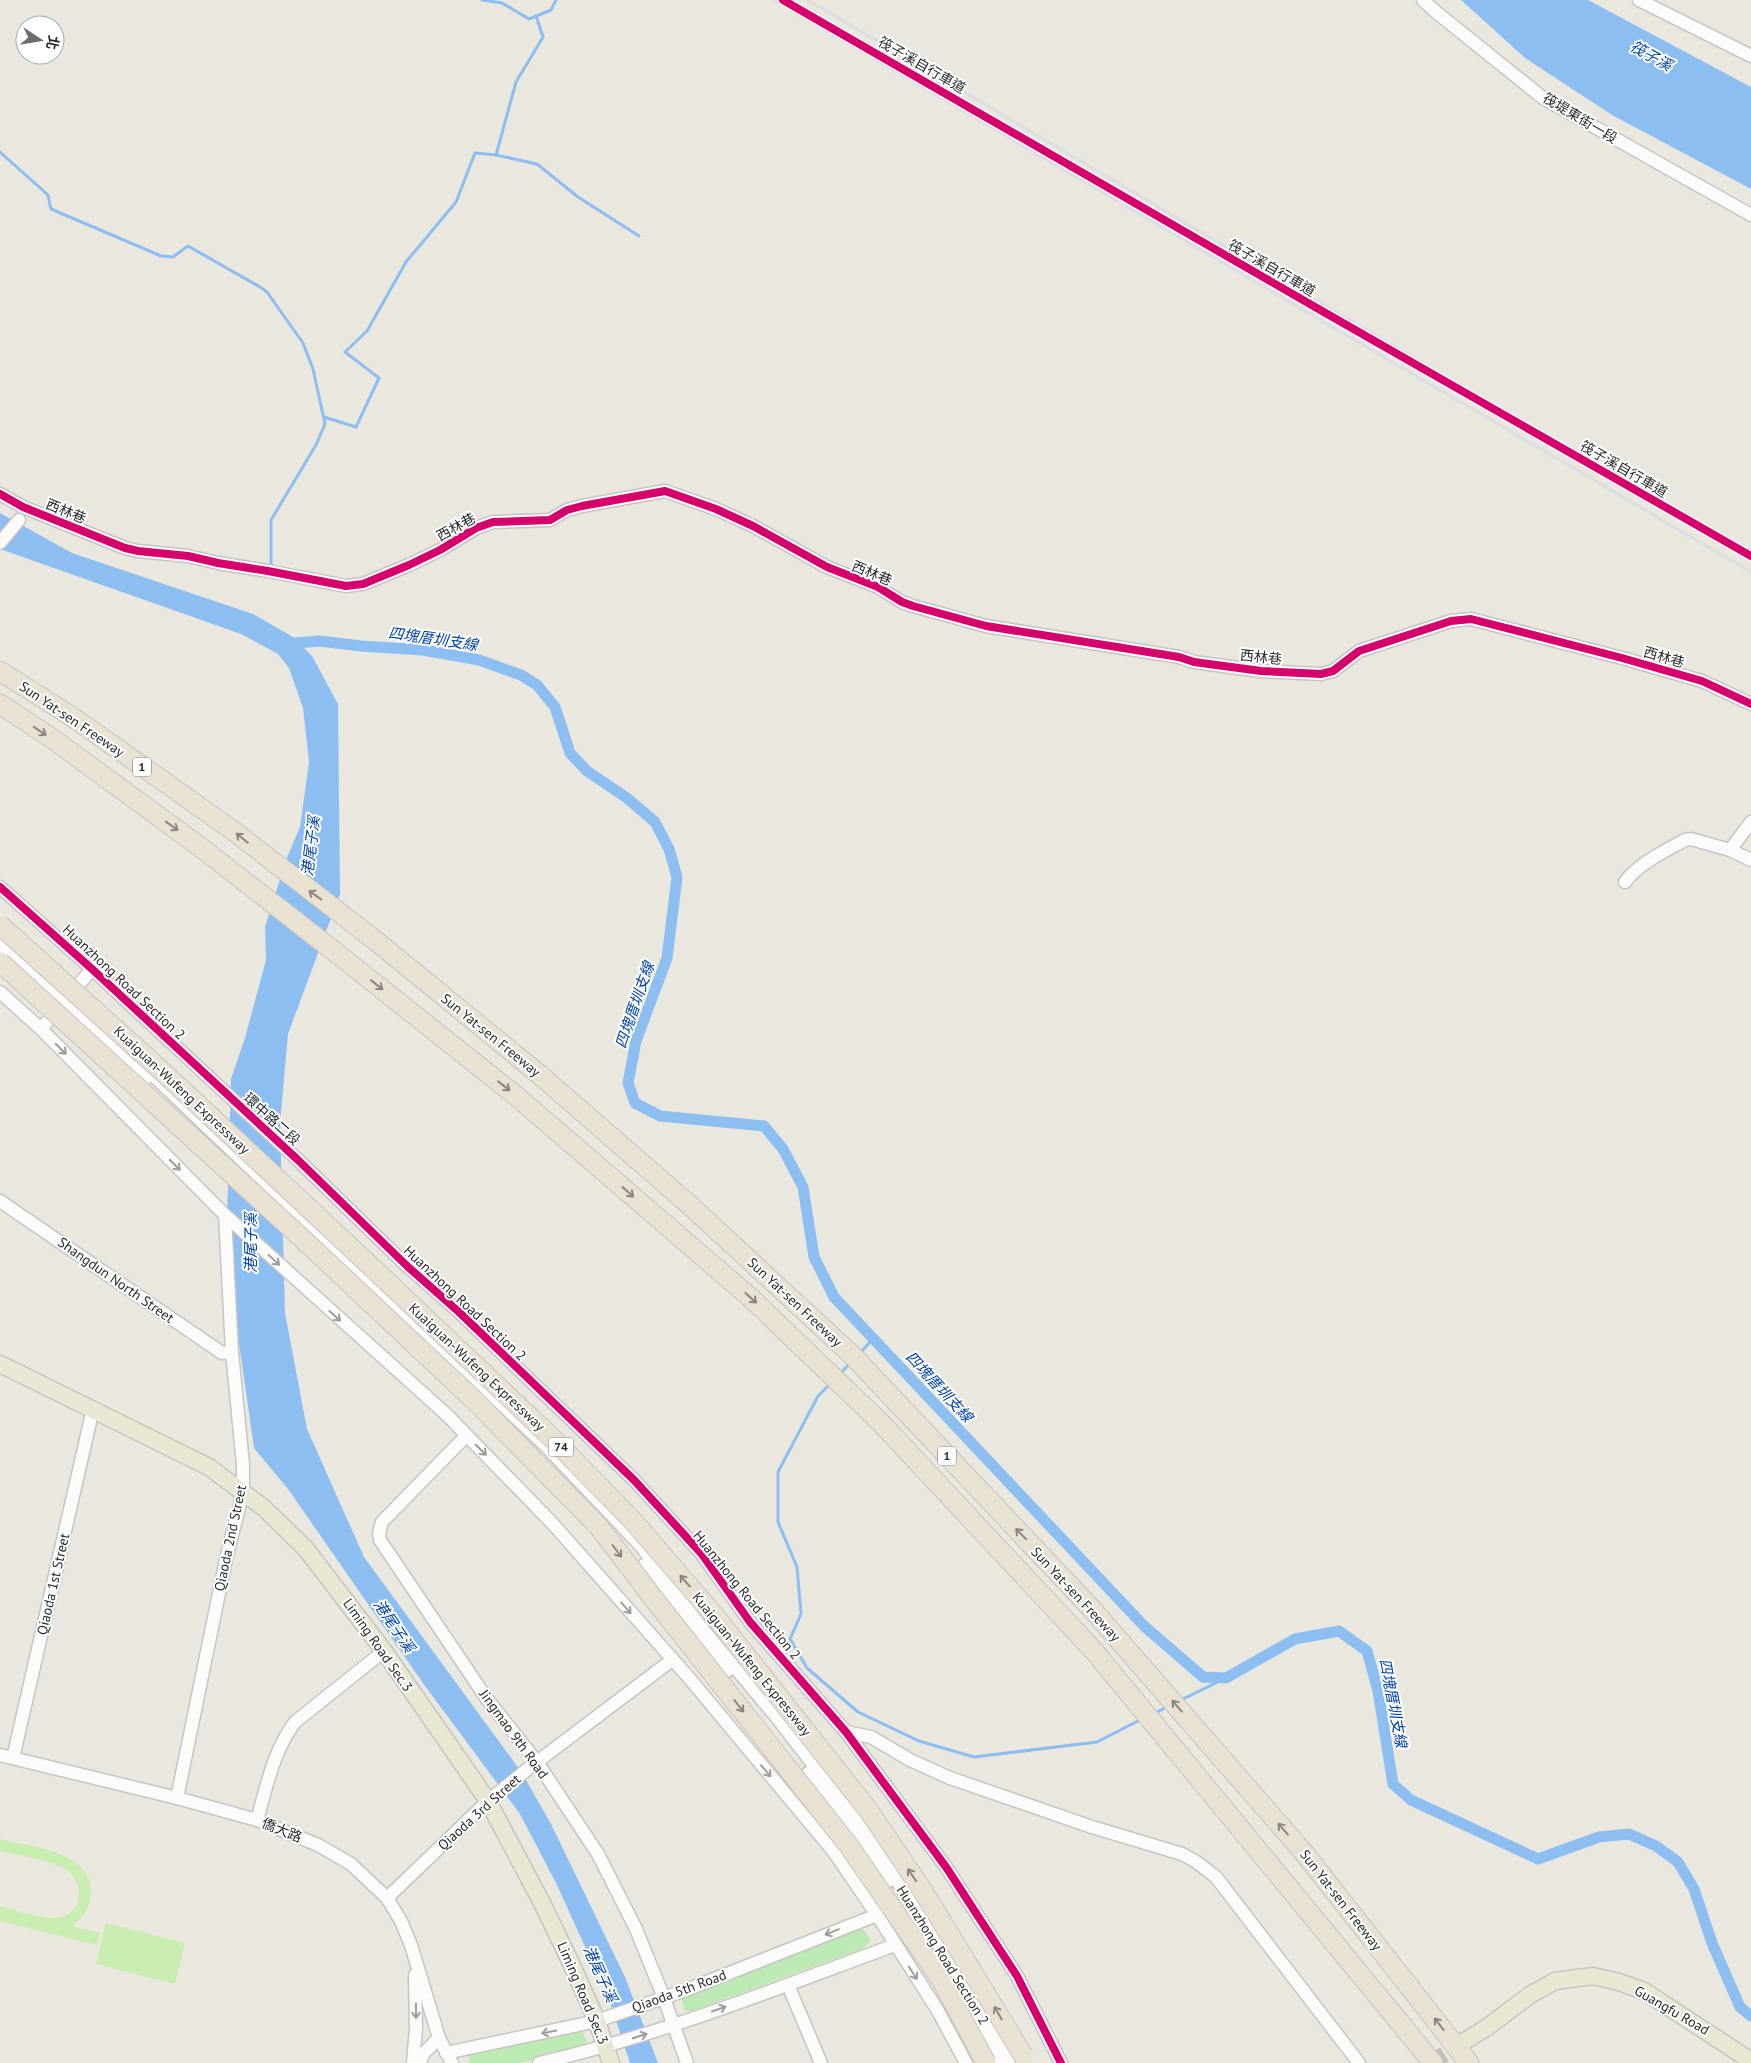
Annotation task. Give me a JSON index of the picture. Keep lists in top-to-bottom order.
{
  "streets": {
    "highway": [
      "Sun Yat-sen Freeway",
      "1",
      "Kuaiguan-Wufeng Expressway",
      "74"
    ],
    "main road": ["Liming Road Sec.3", "Guangfu Road"],
    "street": [
      "筏堤東街一段",
      "西林巷",
      "Huanzhong Road Section 2",
      "環中路二段",
      "Shangdun North Street",
      "Qiaoda 2nd Street",
      "Qiaoda 1st Street",
      "Jingmao 9th Road",
      "Qiaoda 3rd Street",
      "僑大路",
      "Qiaoda 5th Road"
    ],
    "cycle path": ["筏子溪自行車道"]
  },
  "crossings": [
    ["Huanzhong Road Section 2", "Kuaiguan-Wufeng Expressway"],
    ["Huanzhong Road Section 2", "環中路二段"],
    ["Shangdun North Street", "Qiaoda 2nd Street"],
    ["Qiaoda 2nd Street", "Liming Road Sec.3"],
    ["Qiaoda 2nd Street", "僑大路"],
    ["Qiaoda 1st Street", "Liming Road Sec.3"],
    ["Qiaoda 1st Street", "僑大路"],
    ["Liming Road Sec.3", "Qiaoda 3rd Street"],
    ["Liming Road Sec.3", "Qiaoda 5th Road"],
    ["Jingmao 9th Road", "Qiaoda 3rd Street"],
    ["Jingmao 9th Road", "Qiaoda 5th Road"],
    ["Qiaoda 3rd Street", "僑大路"],
    ["僑大路", "Qiaoda 5th Road"]
  ],
  "water": ["筏子溪", "四塊厝圳支線", "港尾子溪"],
  "north": "right"
}
